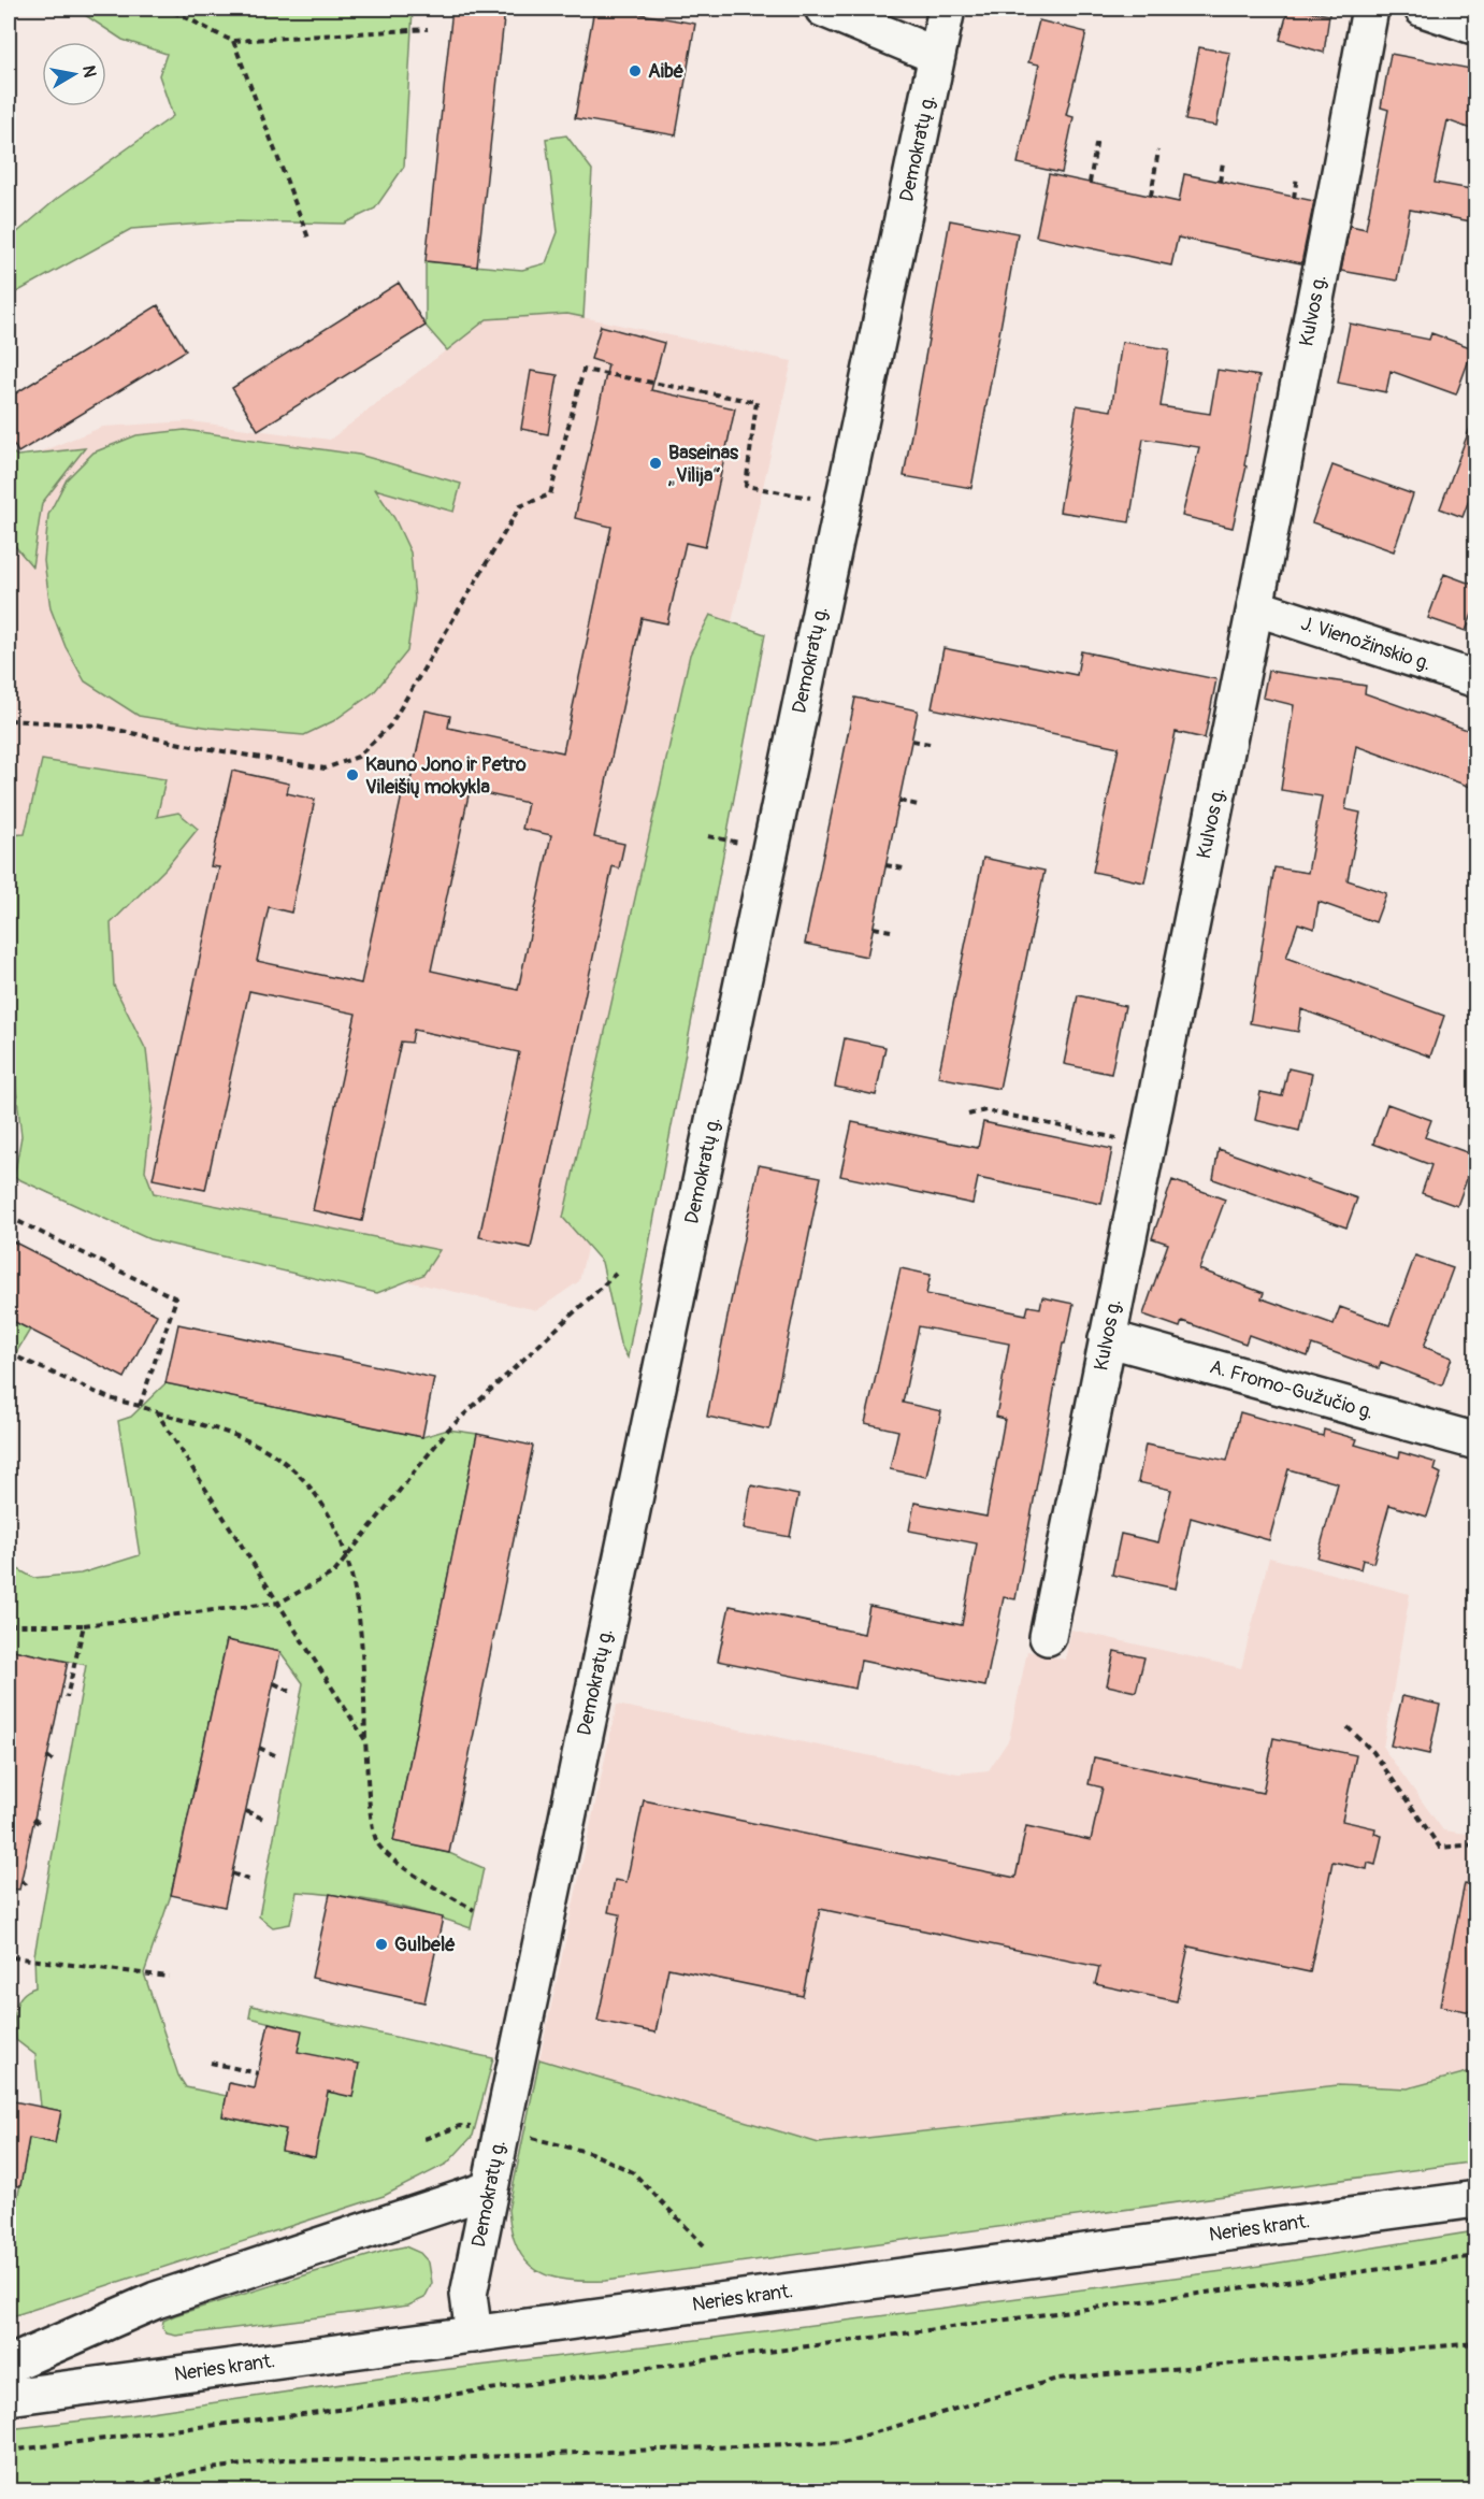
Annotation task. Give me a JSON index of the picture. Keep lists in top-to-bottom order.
{
  "streets": {
    "street": [
      "Demokratų g.",
      "Kulvos g.",
      "J. Vienožinskio g.",
      "A. Fromo-Gužučio g.",
      "Neries krant."
    ]
  },
  "crossings": [
    ["Demokratų g.", "Neries krant."],
    ["Kulvos g.", "J. Vienožinskio g."],
    ["Kulvos g.", "A. Fromo-Gužučio g."]
  ],
  "places": [
    "Aibė",
    "Baseinas „Vilija“",
    "Kauno Jono ir Petro Vileišių mokykla",
    "Gulbelė"
  ],
  "north": "right"
}
